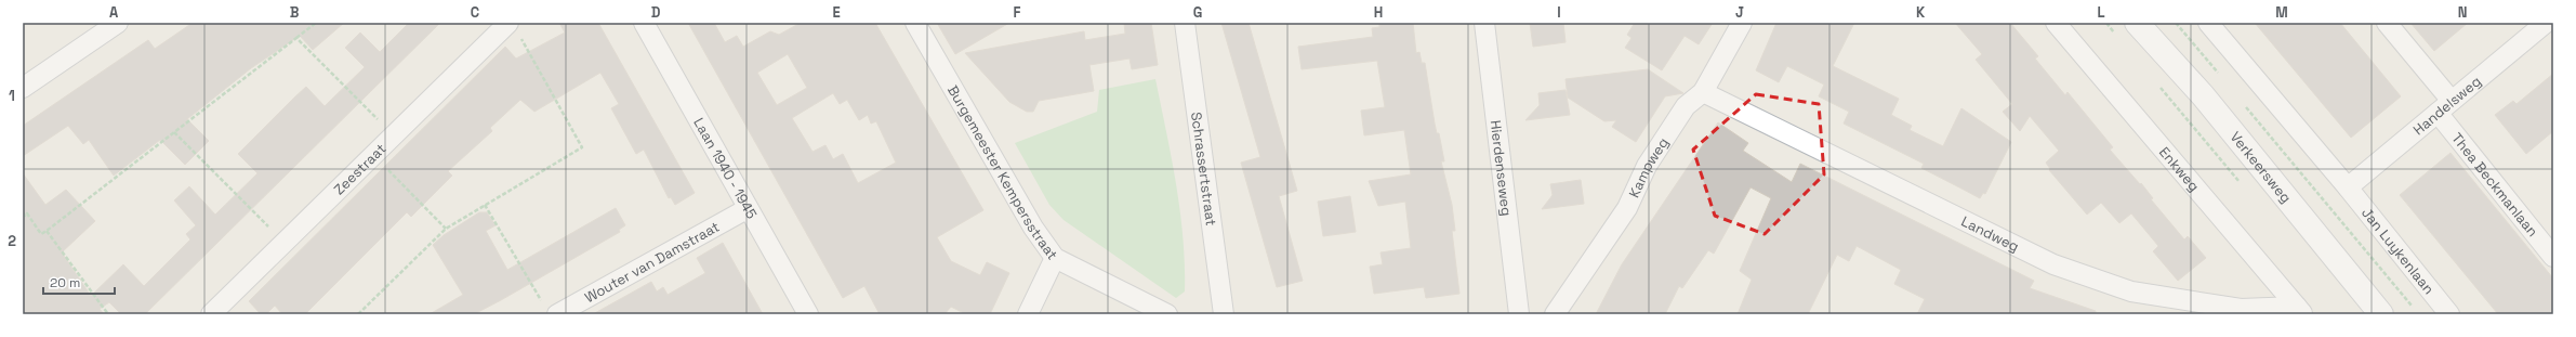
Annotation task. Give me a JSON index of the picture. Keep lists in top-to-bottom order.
{
  "streets": {
    "main road": ["Verkeersweg"],
    "street": [
      "Handelsweg",
      "Zeestraat",
      "Schrassertstraat",
      "Kampweg",
      "Enkweg",
      "Laan 1940 - 1945",
      "Hierdenseweg",
      "Burgemeester Kempersstraat",
      "Thea Beckmanlaan",
      "Landweg",
      "Jan Luykenlaan",
      "Wouter van Damstraat"
    ]
  },
  "crossings": [
    ["Handelsweg", "Thea Beckmanlaan"],
    ["Handelsweg", "Jan Luykenlaan"],
    ["Kampweg", "Landweg"],
    ["Enkweg", "Landweg"],
    ["Laan 1940 - 1945", "Wouter van Damstraat"]
  ],
  "scale_bar": "20 m",
  "grid": {
    "columns": [
      "A",
      "B",
      "C",
      "D",
      "E",
      "F",
      "G",
      "H",
      "I",
      "J",
      "K",
      "L",
      "M",
      "N"
    ],
    "rows": ["1", "2"]
  }
}
